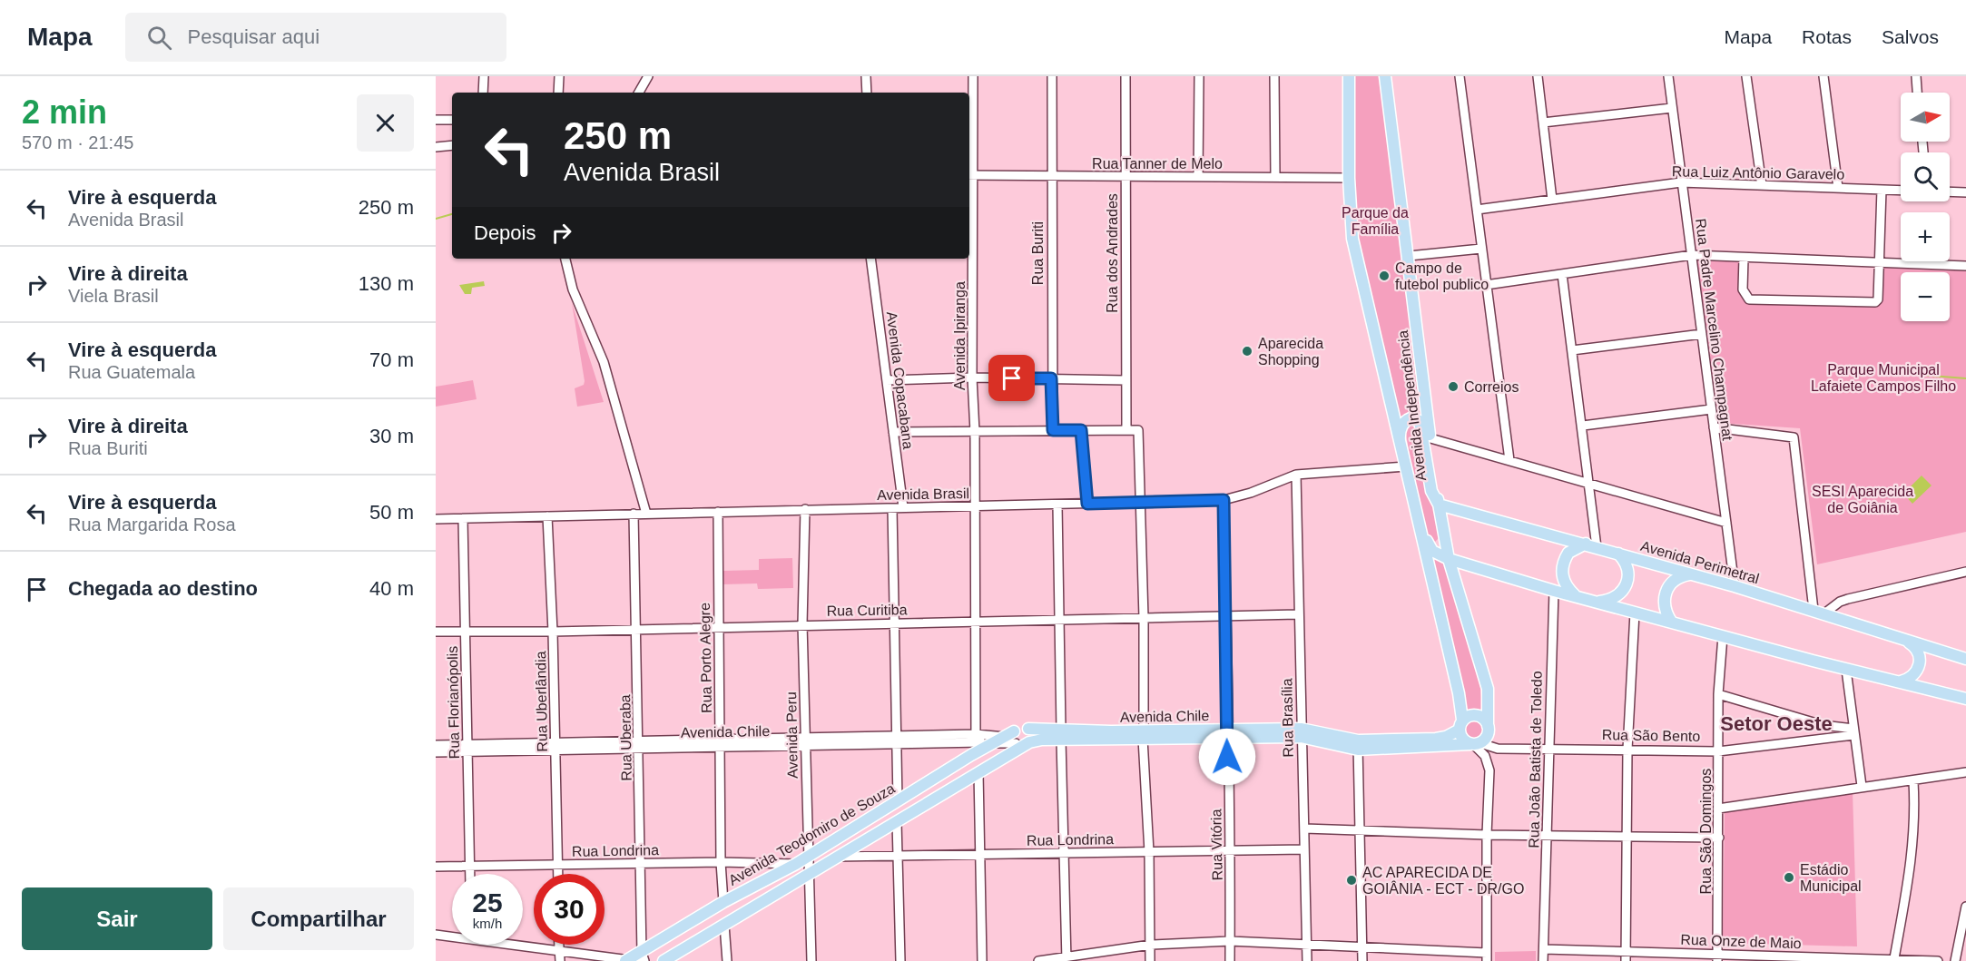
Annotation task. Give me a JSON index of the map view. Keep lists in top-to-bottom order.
{
  "streets": {
    "main road": [
      "Avenida Independência",
      "Avenida Perimetral",
      "Avenida Chile",
      "Rua São Bento",
      "Avenida Teodomiro de Souza"
    ],
    "street": [
      "Rua Tanner de Melo",
      "Rua Luiz Antônio Garavelo",
      "Rua Buriti",
      "Rua dos Andrades",
      "Rua Padre Marcelino Champagnat",
      "Avenida Ipiranga",
      "Avenida Copacabana",
      "Avenida Brasil",
      "Rua Curitiba",
      "Rua Porto Alegre",
      "Rua Uberlândia",
      "Rua Florianópolis",
      "Rua Brasília",
      "Avenida Peru",
      "Rua Uberaba",
      "Rua João Batista de Toledo",
      "Rua São Domingos",
      "Rua Londrina",
      "Rua Vitória",
      "Rua Onze de Maio"
    ]
  },
  "crossings": [
    ["Rua Tanner de Melo", "Rua Buriti"],
    ["Rua Tanner de Melo", "Rua dos Andrades"],
    ["Rua Tanner de Melo", "Avenida Ipiranga"],
    ["Rua Tanner de Melo", "Avenida Independência"],
    ["Rua Luiz Antônio Garavelo", "Rua Padre Marcelino Champagnat"],
    ["Rua Padre Marcelino Champagnat", "Avenida Perimetral"],
    ["Avenida Ipiranga", "Avenida Brasil"],
    ["Avenida Ipiranga", "Rua Curitiba"],
    ["Avenida Ipiranga", "Avenida Chile"],
    ["Avenida Copacabana", "Avenida Brasil"],
    ["Avenida Independência", "Avenida Brasil"],
    ["Avenida Independência", "Avenida Perimetral"],
    ["Avenida Independência", "Rua São Bento"],
    ["Avenida Brasil", "Rua Porto Alegre"],
    ["Avenida Brasil", "Rua Uberlândia"],
    ["Avenida Brasil", "Rua Florianópolis"],
    ["Avenida Brasil", "Rua Brasília"],
    ["Avenida Brasil", "Avenida Peru"],
    ["Avenida Brasil", "Rua Uberaba"],
    ["Avenida Brasil", "Rua Vitória"],
    ["Rua Curitiba", "Rua Porto Alegre"],
    ["Rua Curitiba", "Rua Uberlândia"],
    ["Rua Curitiba", "Rua Florianópolis"],
    ["Rua Curitiba", "Rua Brasília"],
    ["Rua Curitiba", "Avenida Peru"],
    ["Rua Curitiba", "Rua Uberaba"],
    ["Rua Curitiba", "Rua Vitória"],
    ["Rua Porto Alegre", "Avenida Chile"],
    ["Rua Porto Alegre", "Avenida Teodomiro de Souza"],
    ["Rua Porto Alegre", "Rua Londrina"],
    ["Rua Uberlândia", "Avenida Chile"],
    ["Rua Uberlândia", "Rua Londrina"],
    ["Rua Florianópolis", "Avenida Chile"],
    ["Rua Florianópolis", "Rua Londrina"],
    ["Avenida Chile", "Rua Brasília"],
    ["Avenida Chile", "Avenida Peru"],
    ["Avenida Chile", "Rua São Bento"],
    ["Avenida Chile", "Rua Uberaba"],
    ["Avenida Chile", "Avenida Teodomiro de Souza"],
    ["Avenida Chile", "Rua Vitória"],
    ["Rua Brasília", "Rua São Bento"],
    ["Rua Brasília", "Rua Londrina"],
    ["Avenida Peru", "Avenida Teodomiro de Souza"],
    ["Rua São Bento", "Rua João Batista de Toledo"],
    ["Rua São Bento", "Rua São Domingos"],
    ["Rua Uberaba", "Avenida Teodomiro de Souza"],
    ["Rua Uberaba", "Rua Londrina"],
    ["Rua João Batista de Toledo", "Rua Onze de Maio"],
    ["Rua São Domingos", "Rua Onze de Maio"],
    ["Avenida Teodomiro de Souza", "Rua Londrina"],
    ["Rua Londrina", "Rua Vitória"]
  ],
  "districts": ["Setor Oeste"],
  "parks": ["Parque da Família", "Parque Municipal Lafaiete Campos Filho", "SESI Aparecida de Goiânia"],
  "places": [
    "Campo de futebol publico",
    "Aparecida Shopping",
    "Correios",
    "Estádio Municipal",
    "AC APARECIDA DE GOIÂNIA - ECT - DR/GO"
  ],
  "north": "right",
  "page": {
    "header": "Mapa",
    "search": "Pesquisar aqui",
    "nav": ["Mapa", "Rotas", "Salvos"],
    "heading": ["2 min", "570 m · 21:45"],
    "map_buttons": ["+", "−"],
    "turn": ["250 m", "Avenida Brasil"],
    "list": [
      {
        "name": "Vire à esquerda",
        "note": "Avenida Brasil",
        "value": "250 m"
      },
      {
        "name": "Vire à direita",
        "note": "Viela Brasil",
        "value": "130 m"
      },
      {
        "name": "Vire à esquerda",
        "note": "Rua Guatemala",
        "value": "70 m"
      },
      {
        "name": "Vire à direita",
        "note": "Rua Buriti",
        "value": "30 m"
      },
      {
        "name": "Vire à esquerda",
        "note": "Rua Margarida Rosa",
        "value": "50 m"
      },
      {
        "name": "Chegada ao destino",
        "value": "40 m"
      }
    ],
    "then": "Depois",
    "speed": "25 km/h",
    "limit": "30",
    "buttons": ["Sair", "Compartilhar"]
  }
}
